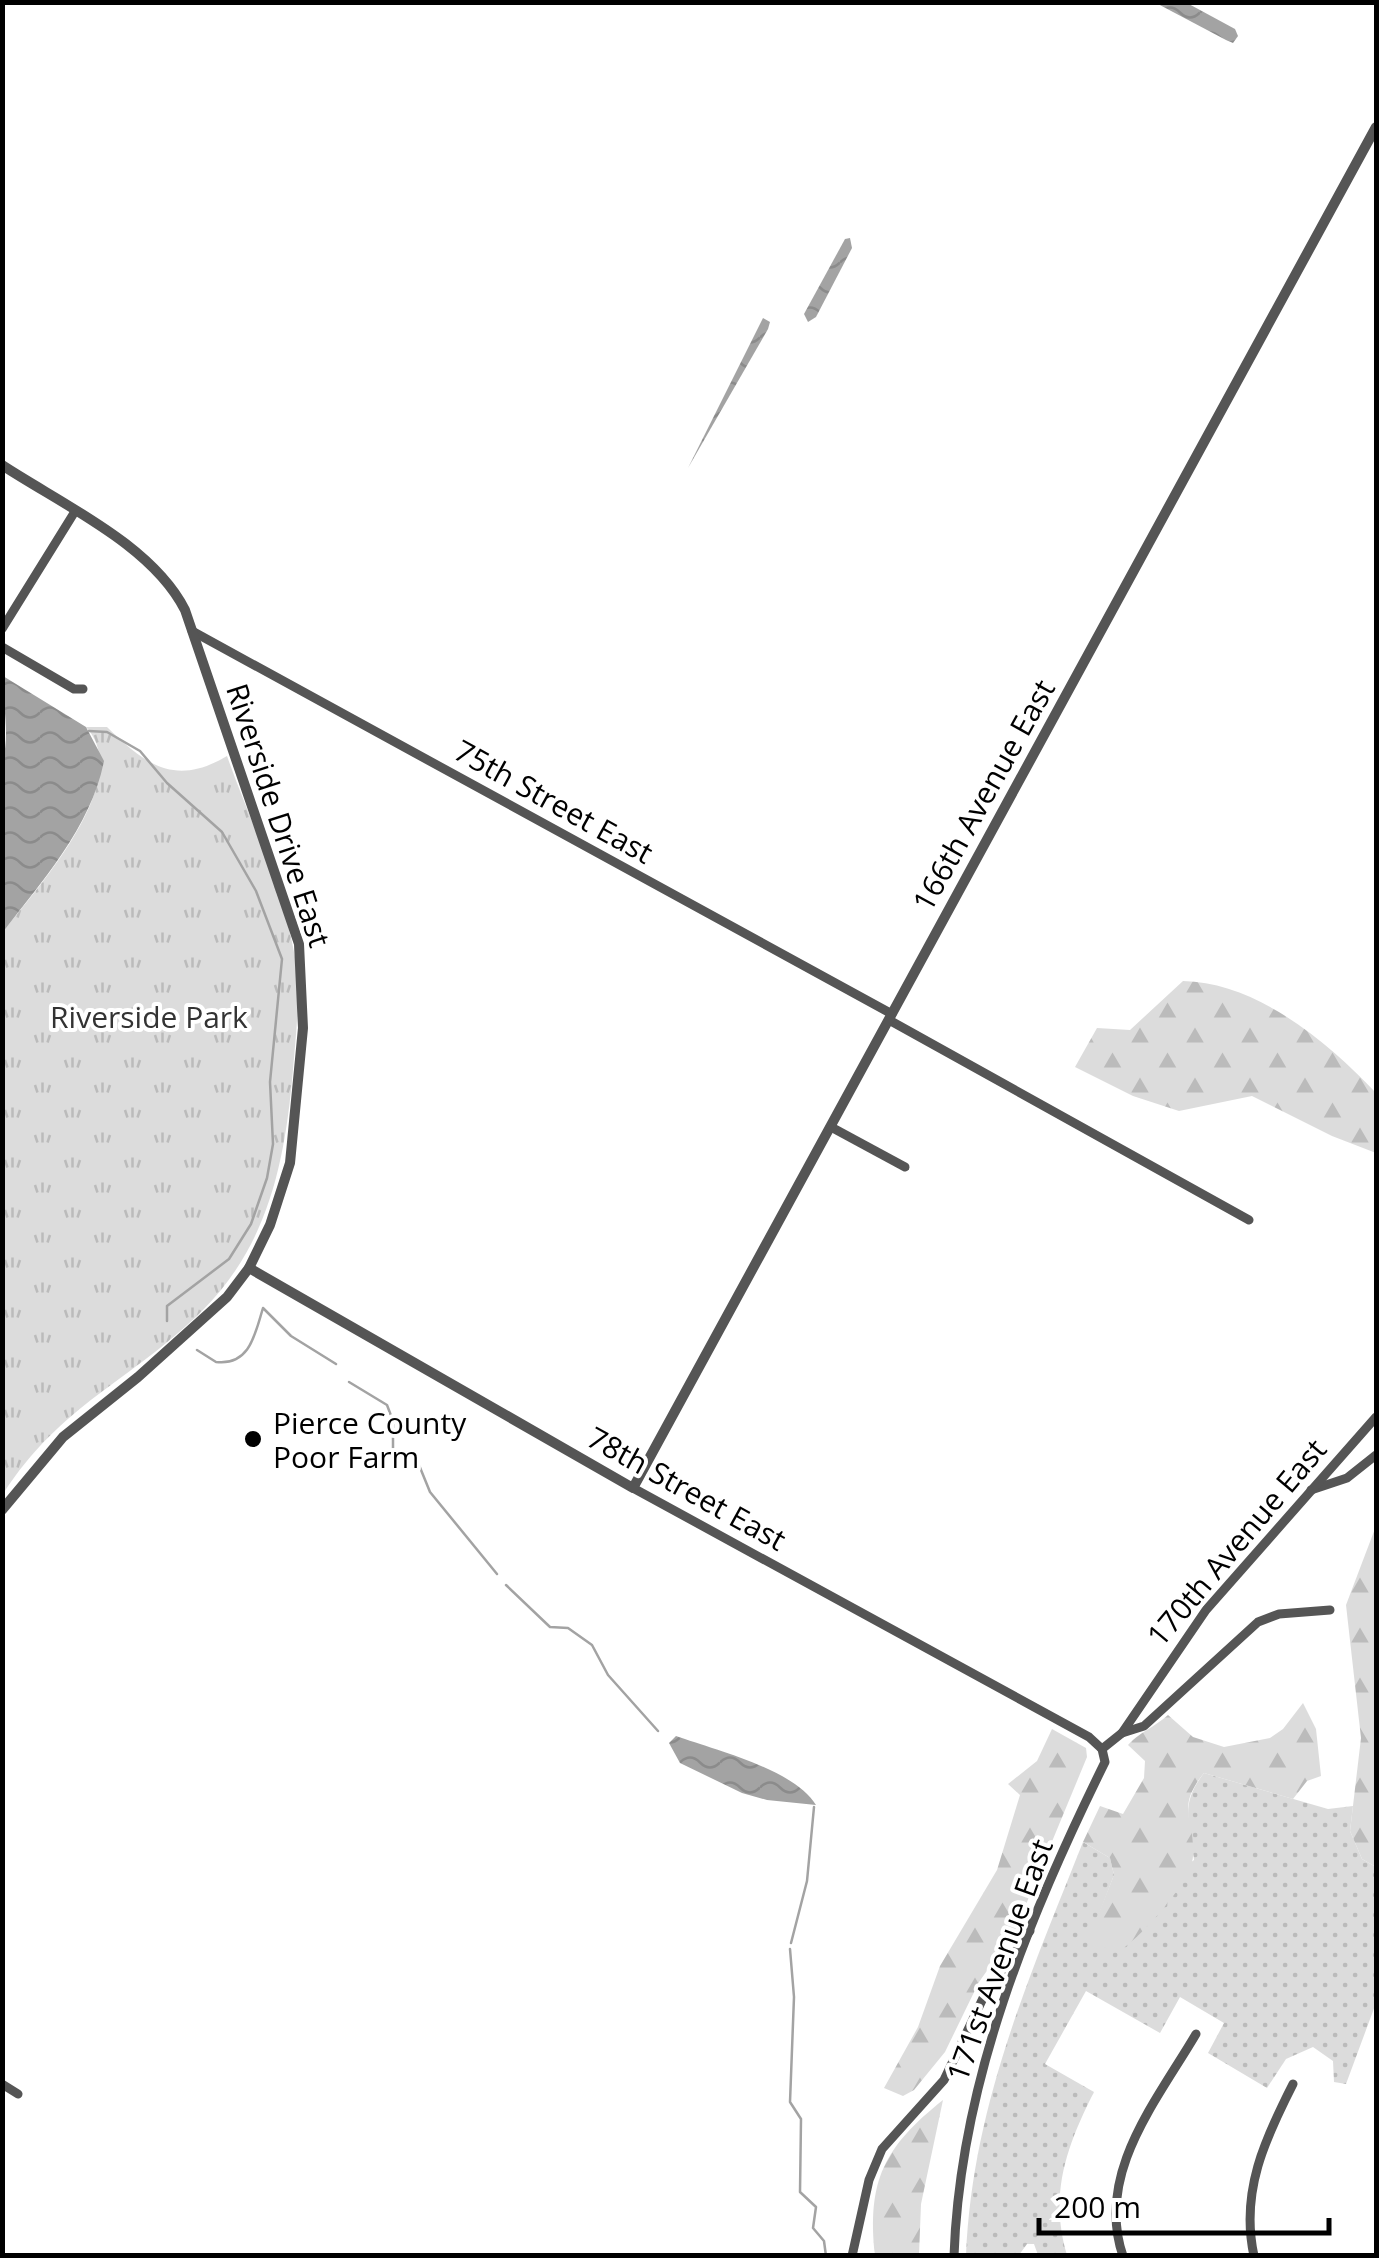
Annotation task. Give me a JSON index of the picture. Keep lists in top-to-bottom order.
{
  "streets": {
    "street": [
      "166th Avenue East",
      "75th Street East",
      "Riverside Drive East",
      "78th Street East",
      "170th Avenue East",
      "171st Avenue East"
    ]
  },
  "crossings": [
    ["166th Avenue East", "75th Street East"],
    ["166th Avenue East", "78th Street East"],
    ["75th Street East", "Riverside Drive East"],
    ["Riverside Drive East", "78th Street East"],
    ["78th Street East", "170th Avenue East"],
    ["78th Street East", "171st Avenue East"],
    ["170th Avenue East", "171st Avenue East"]
  ],
  "parks": ["Riverside Park"],
  "places": ["Pierce County Poor Farm"],
  "scale_bar": "200 m"
}
